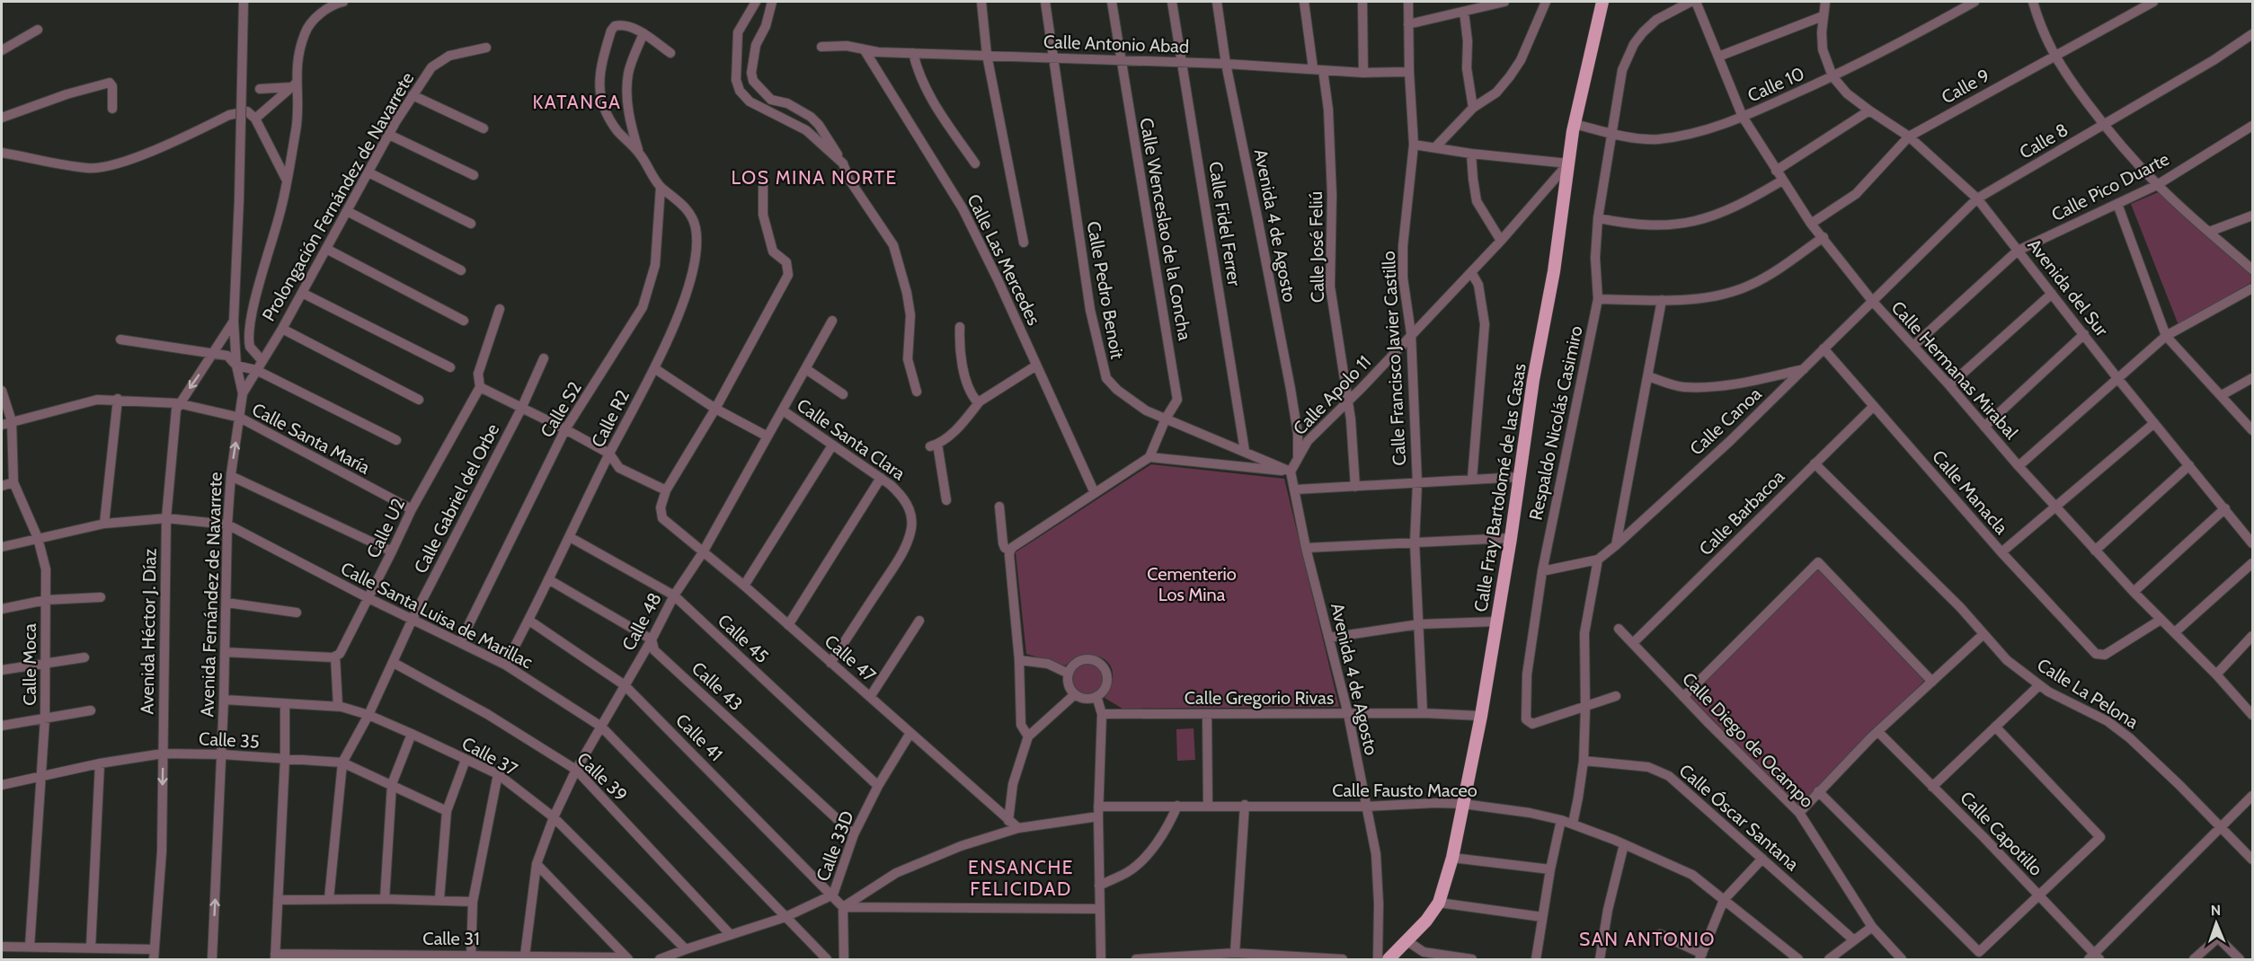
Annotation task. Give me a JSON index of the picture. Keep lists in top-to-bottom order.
{
  "streets": {
    "main road": ["Calle Fray Bartolomé de las Casas"],
    "street": [
      "Calle Antonio Abad",
      "Calle 10",
      "Calle 9",
      "Calle 8",
      "Calle Pico Duarte",
      "Prolongación Fernández de Navarrete",
      "Calle Fidel Ferrer",
      "Avenida 4 de Agosto",
      "Calle Wenceslao de la Concha",
      "Calle José Feliú",
      "Calle Las Mercedes",
      "Avenida del Sur",
      "Calle Pedro Benoit",
      "Calle Francisco Javier Castillo",
      "Calle Hermanas Mirabal",
      "Calle Apolo 11",
      "Calle S2",
      "Calle R2",
      "Calle Canoa",
      "Respaldo Nicolás Casimiro",
      "Calle Santa María",
      "Calle Santa Clara",
      "Calle Manacla",
      "Calle Gabriel del Orbe",
      "Calle Barbacoa",
      "Calle U2",
      "Avenida Fernández de Navarrete",
      "Calle Santa Luisa de Marillac",
      "Calle 48",
      "Avenida Héctor J. Díaz",
      "Calle 45",
      "Calle 47",
      "Calle Moca",
      "Calle 43",
      "Calle La Pelona",
      "Calle Gregorio Rivas",
      "Calle 41",
      "Calle 35",
      "Calle Diego de Ocampo",
      "Calle 37",
      "Calle 39",
      "Calle Fausto Maceo",
      "Calle Óscar Santana",
      "Calle Capotillo",
      "Calle 33D",
      "Calle 31"
    ]
  },
  "crossings": [
    ["Calle Antonio Abad", "Calle Fidel Ferrer"],
    ["Calle Antonio Abad", "Avenida 4 de Agosto"],
    ["Calle Antonio Abad", "Calle Wenceslao de la Concha"],
    ["Calle Antonio Abad", "Calle José Feliú"],
    ["Calle Antonio Abad", "Calle Las Mercedes"],
    ["Calle Antonio Abad", "Calle Pedro Benoit"],
    ["Calle Antonio Abad", "Calle Francisco Javier Castillo"],
    ["Calle 10", "Avenida del Sur"],
    ["Calle 10", "Calle Hermanas Mirabal"],
    ["Calle 10", "Respaldo Nicolás Casimiro"],
    ["Calle 10", "Calle Fray Bartolomé de las Casas"],
    ["Calle 9", "Avenida del Sur"],
    ["Calle 9", "Calle Hermanas Mirabal"],
    ["Calle 8", "Avenida del Sur"],
    ["Calle 8", "Calle Hermanas Mirabal"],
    ["Calle 8", "Calle Canoa"],
    ["Calle Pico Duarte", "Avenida del Sur"],
    ["Calle Pico Duarte", "Calle Hermanas Mirabal"],
    ["Prolongación Fernández de Navarrete", "Avenida Fernández de Navarrete"],
    ["Calle Fidel Ferrer", "Calle Pedro Benoit"],
    ["Avenida 4 de Agosto", "Calle Pedro Benoit"],
    ["Avenida 4 de Agosto", "Calle Apolo 11"],
    ["Avenida 4 de Agosto", "Calle Gregorio Rivas"],
    ["Avenida 4 de Agosto", "Calle Fausto Maceo"],
    ["Calle Wenceslao de la Concha", "Calle Pedro Benoit"],
    ["Calle José Feliú", "Calle Apolo 11"],
    ["Calle Pedro Benoit", "Calle Apolo 11"],
    ["Calle Francisco Javier Castillo", "Calle Apolo 11"],
    ["Calle Francisco Javier Castillo", "Calle Gregorio Rivas"],
    ["Calle Hermanas Mirabal", "Calle Canoa"],
    ["Calle Hermanas Mirabal", "Calle Manacla"],
    ["Calle Apolo 11", "Calle Fray Bartolomé de las Casas"],
    ["Calle S2", "Calle R2"],
    ["Calle S2", "Calle Santa Luisa de Marillac"],
    ["Calle R2", "Calle Santa Luisa de Marillac"],
    ["Calle R2", "Calle 45"],
    ["Calle R2", "Calle 43"],
    ["Calle R2", "Calle 41"],
    ["Calle Canoa", "Calle Manacla"],
    ["Calle Santa María", "Calle U2"],
    ["Calle Santa María", "Avenida Fernández de Navarrete"],
    ["Calle Santa María", "Avenida Héctor J. Díaz"],
    ["Calle Santa María", "Calle Moca"],
    ["Calle Santa Clara", "Calle 48"],
    ["Calle Santa Clara", "Calle 47"],
    ["Calle Fray Bartolomé de las Casas", "Calle Gregorio Rivas"],
    ["Calle Fray Bartolomé de las Casas", "Calle Fausto Maceo"],
    ["Calle Manacla", "Calle Barbacoa"],
    ["Calle Gabriel del Orbe", "Calle Santa Luisa de Marillac"],
    ["Calle Gabriel del Orbe", "Calle 35"],
    ["Calle Gabriel del Orbe", "Calle 37"],
    ["Calle Gabriel del Orbe", "Calle 39"],
    ["Calle Barbacoa", "Calle La Pelona"],
    ["Calle Barbacoa", "Calle Diego de Ocampo"],
    ["Calle U2", "Calle Santa Luisa de Marillac"],
    ["Avenida Fernández de Navarrete", "Calle Santa Luisa de Marillac"],
    ["Avenida Fernández de Navarrete", "Calle 35"],
    ["Avenida Fernández de Navarrete", "Calle 37"],
    ["Calle Santa Luisa de Marillac", "Calle 48"],
    ["Calle Santa Luisa de Marillac", "Avenida Héctor J. Díaz"],
    ["Calle Santa Luisa de Marillac", "Calle Moca"],
    ["Calle Santa Luisa de Marillac", "Calle 33D"],
    ["Calle 48", "Calle 45"],
    ["Calle 48", "Calle 47"],
    ["Calle 48", "Calle 43"],
    ["Calle 48", "Calle 41"],
    ["Calle 48", "Calle 37"],
    ["Calle 48", "Calle 39"],
    ["Calle 48", "Calle 31"],
    ["Avenida Héctor J. Díaz", "Calle 35"],
    ["Calle 45", "Calle 33D"],
    ["Calle 47", "Calle Fausto Maceo"],
    ["Calle 47", "Calle 33D"],
    ["Calle Moca", "Calle 35"],
    ["Calle 43", "Calle 33D"],
    ["Calle 41", "Calle Fausto Maceo"],
    ["Calle 41", "Calle 33D"],
    ["Calle 37", "Calle 33D"],
    ["Calle 39", "Calle 33D"]
  ],
  "districts": [
    "KATANGA",
    "LOS MINA NORTE",
    "ENSANCHE FELICIDAD",
    "SAN ANTONIO"
  ],
  "parks": ["Cementerio Los Mina"],
  "north": "top"
}
